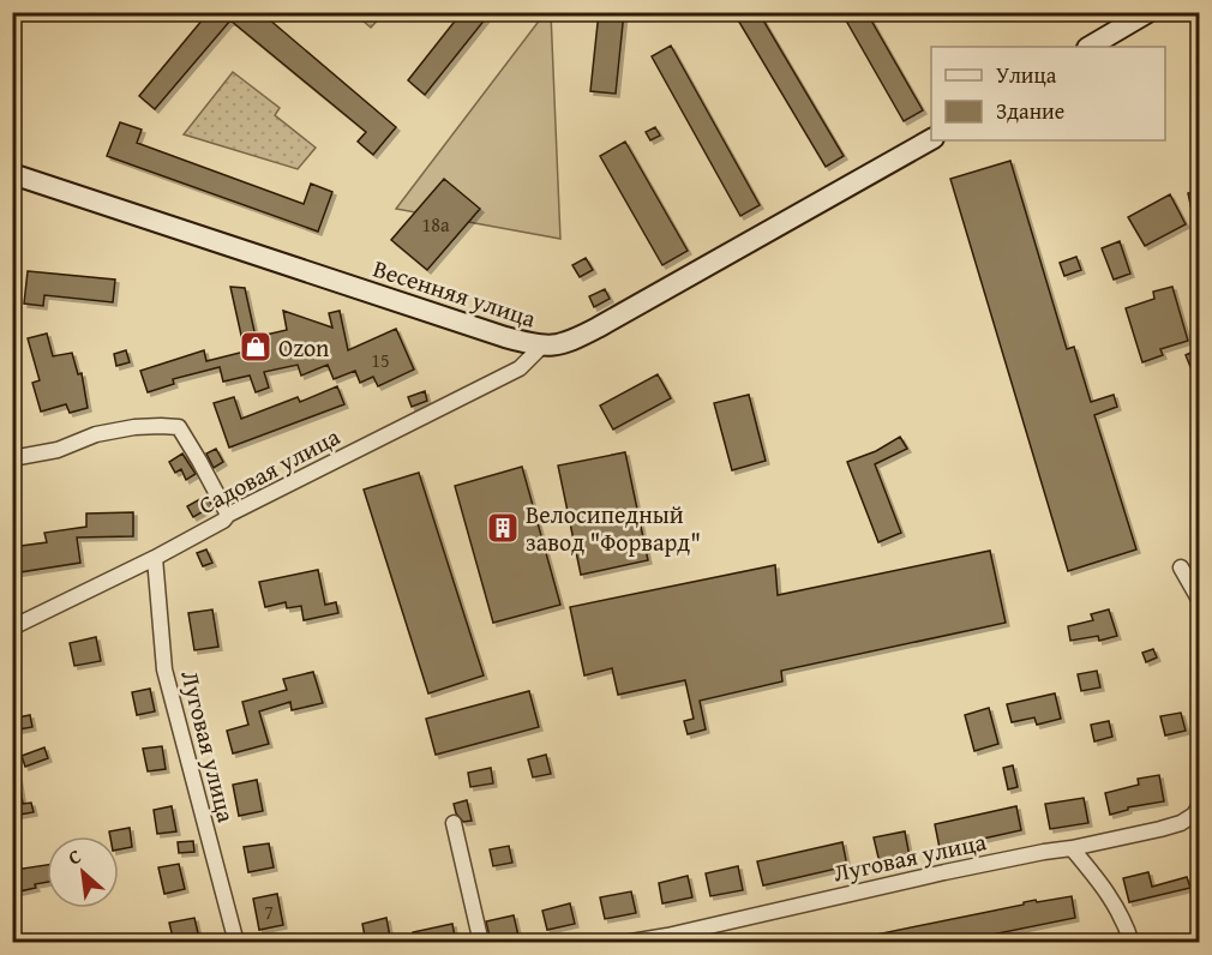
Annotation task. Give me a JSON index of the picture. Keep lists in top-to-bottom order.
{
  "streets": {
    "street": ["Весенняя улица", "Садовая улица", "Луговая улица"]
  },
  "crossings": [
    ["Весенняя улица", "Садовая улица"],
    ["Садовая улица", "Луговая улица"]
  ],
  "places": {
    "shop": ["Ozon"],
    "building": ["Велосипедный завод \"Форвард\""]
  },
  "house_numbers": ["18а", "15", "7"],
  "legend": ["Улица", "Здание"],
  "north": "top left"
}
